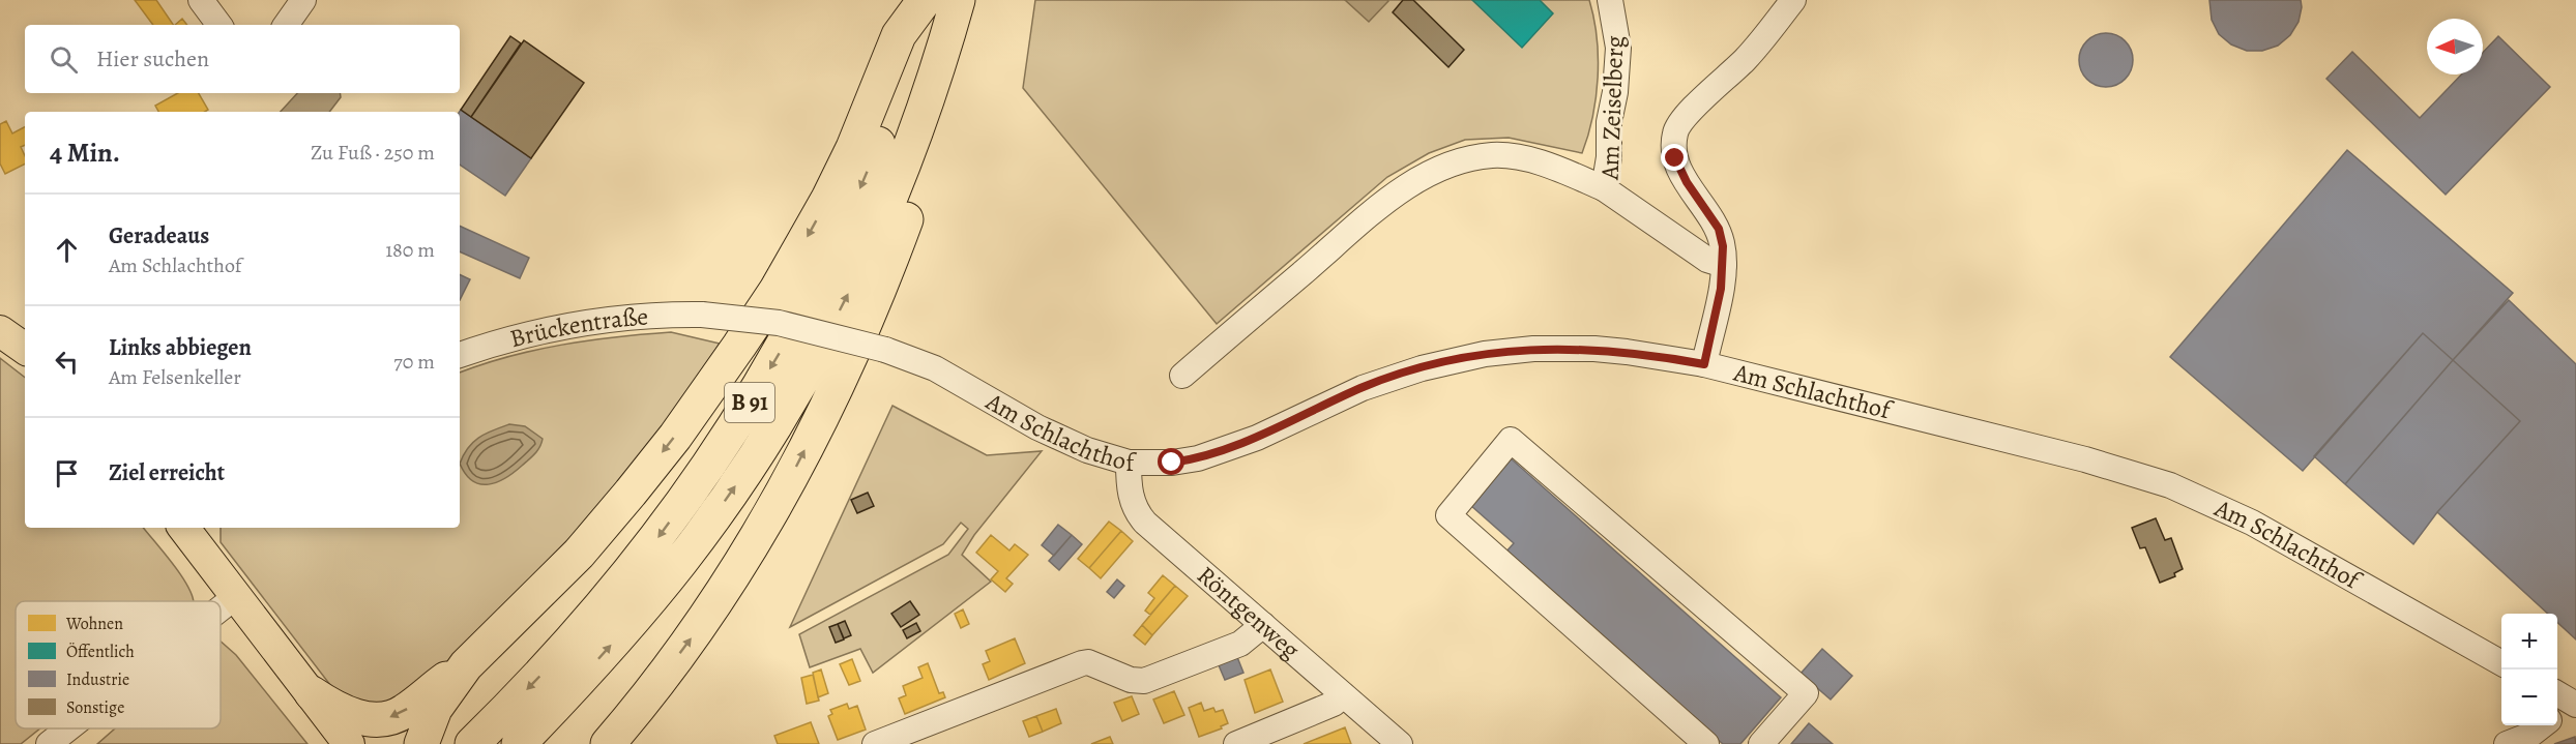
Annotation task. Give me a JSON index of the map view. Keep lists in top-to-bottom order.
{
  "streets": {
    "highway": ["B 91"],
    "street": [
      "Am Zeiselberg",
      "Brückentraße",
      "Am Schlachthof",
      "Röntgenweg"
    ]
  },
  "crossings": [
    ["Brückentraße", "Am Schlachthof"],
    ["Am Schlachthof", "Röntgenweg"]
  ],
  "legend": [
    "Wohnen",
    "Öffentlich",
    "Industrie",
    "Sonstige"
  ],
  "north": "left",
  "page": {
    "search": "Hier suchen",
    "heading": ["4 Min.", "Zu Fuß · 250 m"],
    "list": [
      ["Geradeaus", "Am Schlachthof", "180 m"],
      ["Links abbiegen", "Am Felsenkeller", "70 m"],
      "Ziel erreicht"
    ],
    "map_buttons": ["+", "−"]
  }
}
